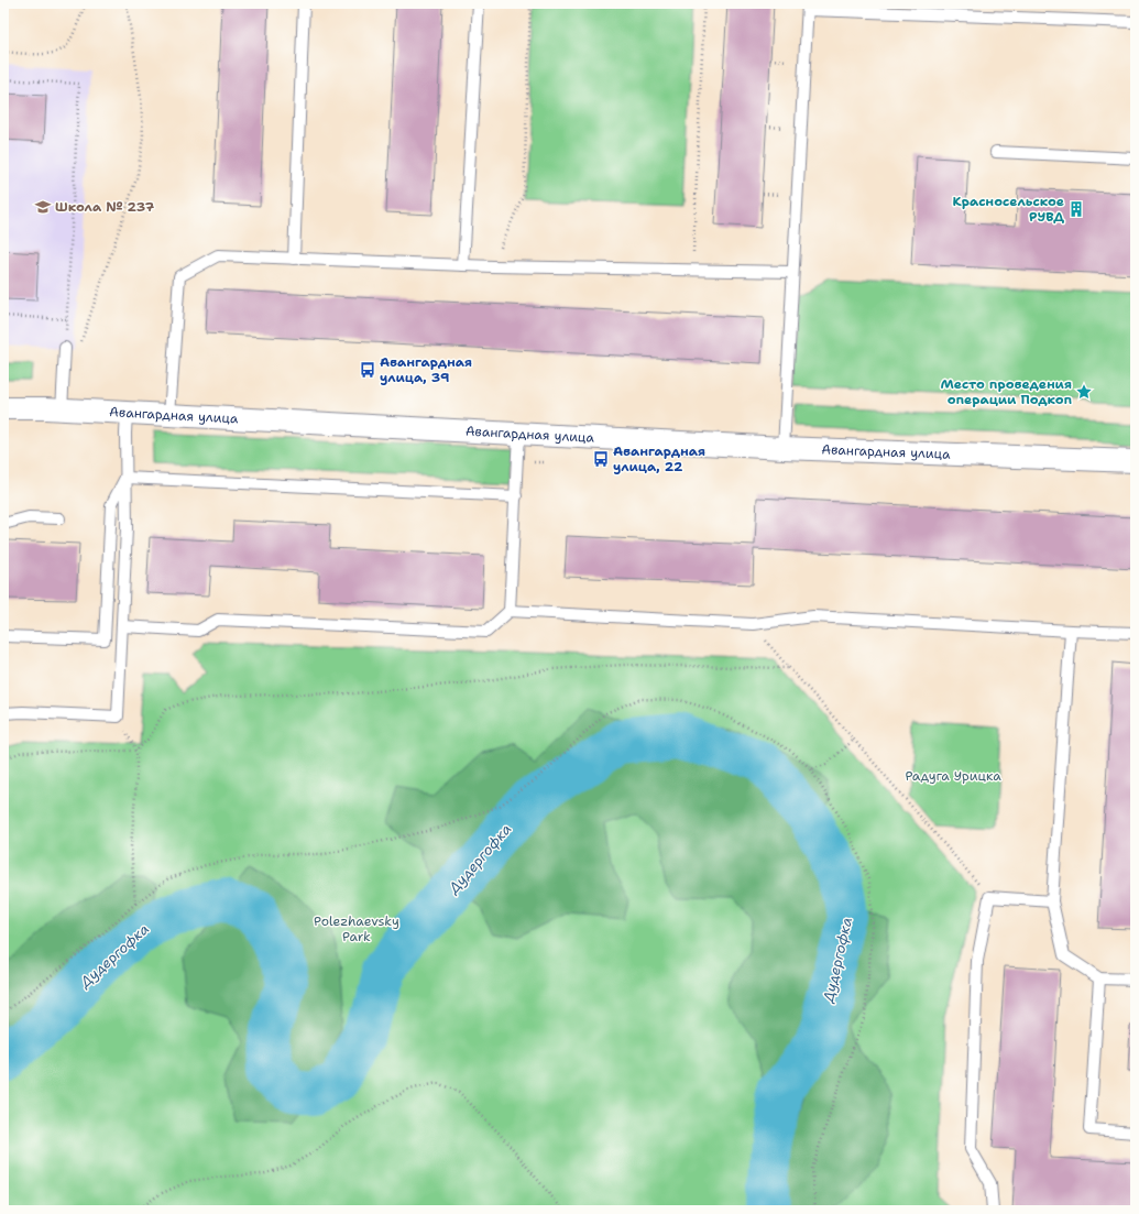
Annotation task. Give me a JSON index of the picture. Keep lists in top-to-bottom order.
{
  "streets": {
    "street": ["Авангардная улица"]
  },
  "water": ["Дудергофка"],
  "parks": ["Радуга Урицка", "Polezhaevsky Park"],
  "places": {
    "school or university": ["Школа № 237"],
    "building": ["Красносельское РУВД"],
    "bus stop": ["Авангардная улица, 39", "Авангардная улица, 22"],
    "place": ["Место проведения операции Подкоп"]
  }
}
